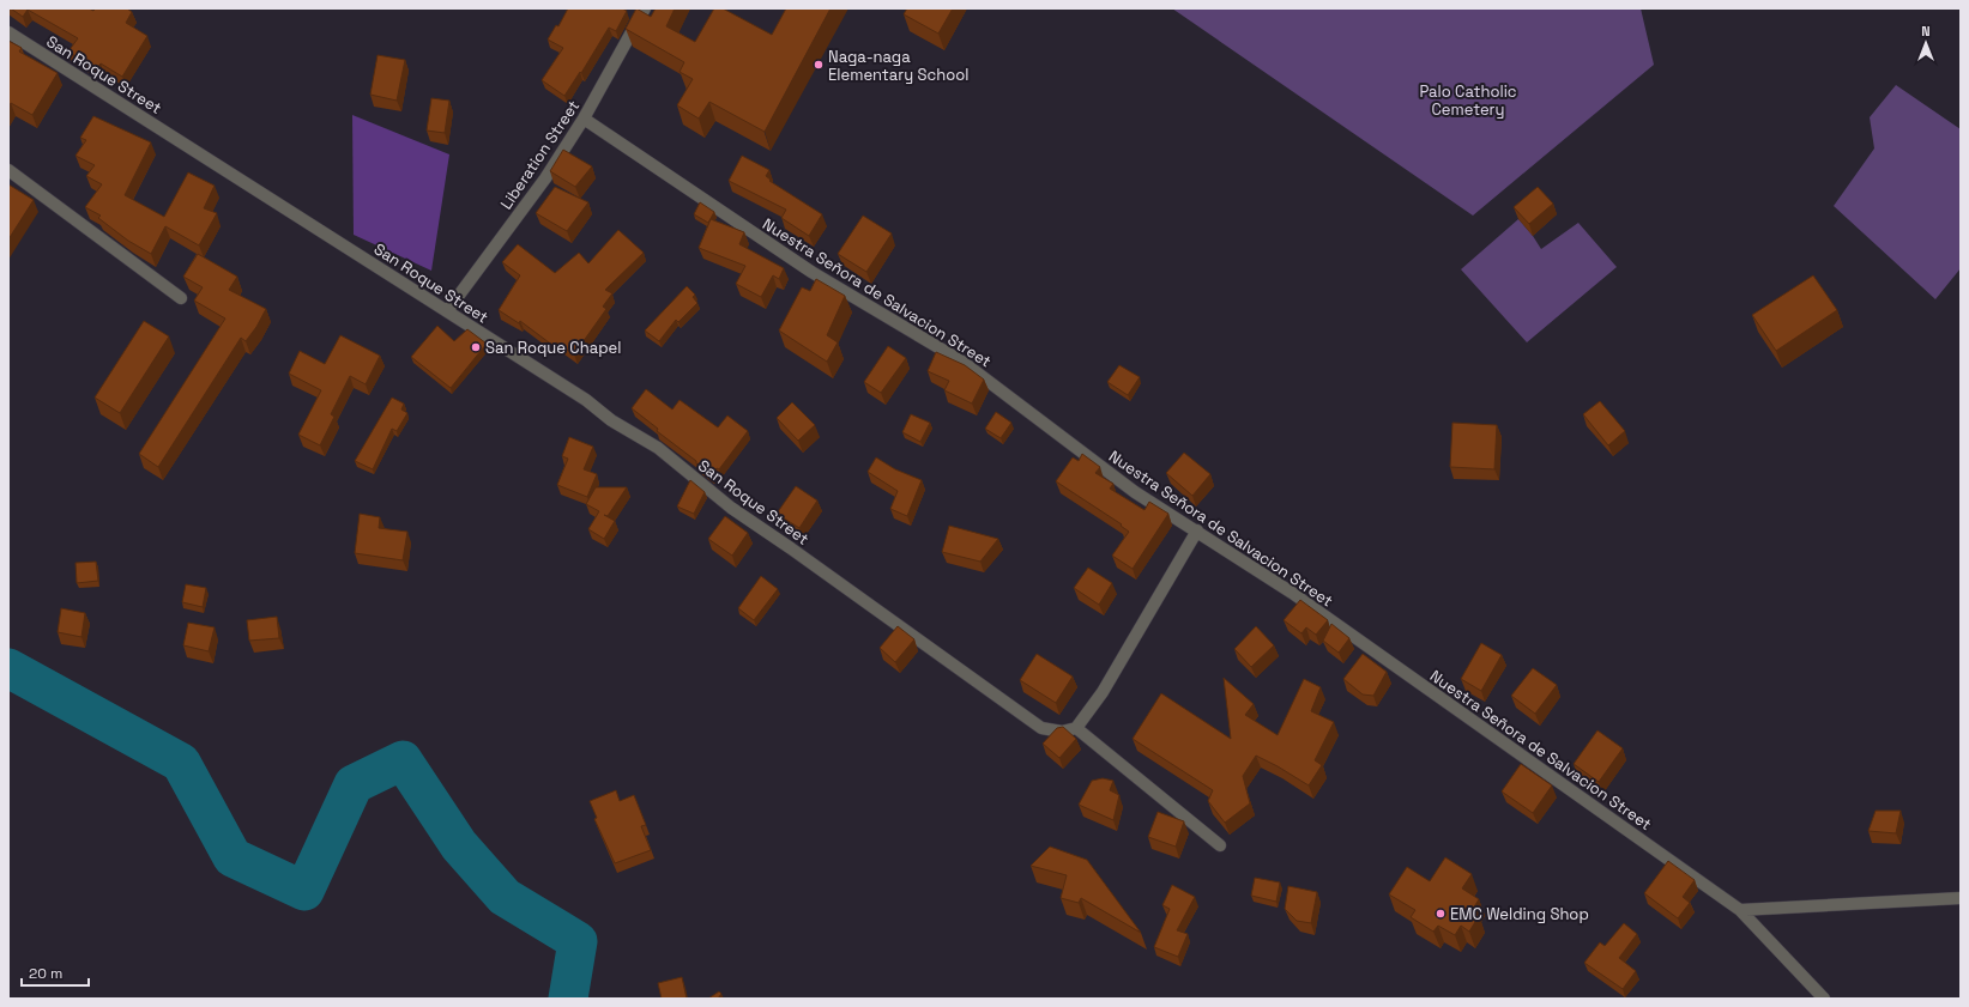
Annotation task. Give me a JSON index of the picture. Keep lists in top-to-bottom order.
{
  "streets": {
    "street": ["San Roque Street", "Liberation Street", "Nuestra Señora de Salvacion Street"]
  },
  "crossings": [
    ["San Roque Street", "Liberation Street"],
    ["Liberation Street", "Nuestra Señora de Salvacion Street"]
  ],
  "parks": ["Palo Catholic Cemetery"],
  "places": ["Naga-naga Elementary School", "San Roque Chapel", "EMC Welding Shop"],
  "scale_bar": "20 m",
  "north": "top"
}
